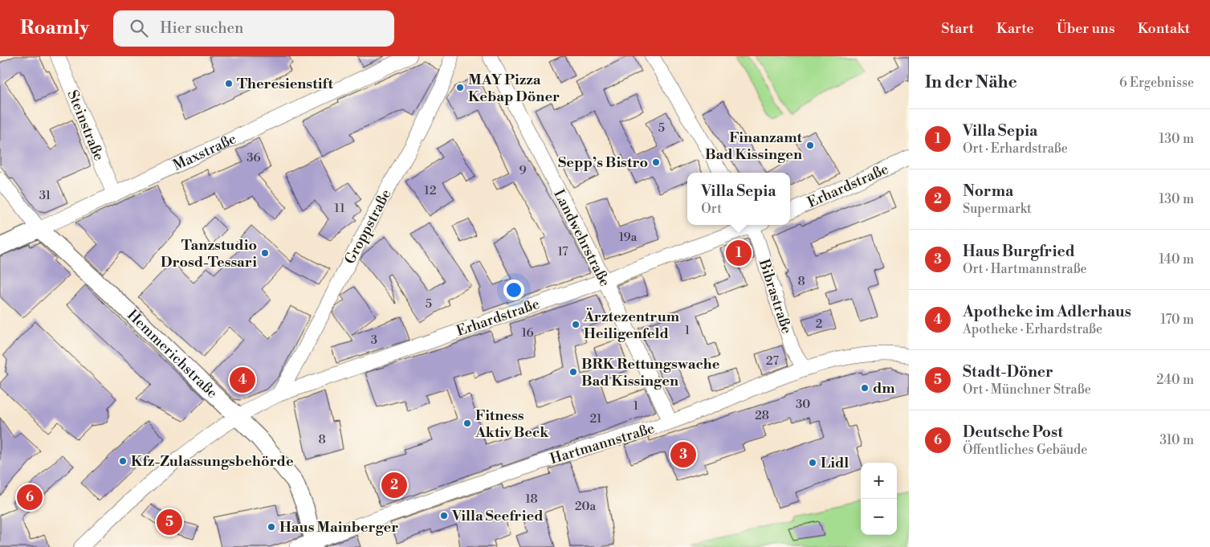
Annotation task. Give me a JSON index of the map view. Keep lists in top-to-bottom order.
{
  "streets": {
    "street": [
      "Steinstraße",
      "Maxstraße",
      "Erhardstraße",
      "Groppstraße",
      "Landwehrstraße",
      "Bibrastraße",
      "Hemmerichstraße",
      "Hartmannstraße"
    ]
  },
  "crossings": [
    ["Steinstraße", "Maxstraße"],
    ["Maxstraße", "Hemmerichstraße"],
    ["Erhardstraße", "Groppstraße"],
    ["Erhardstraße", "Landwehrstraße"],
    ["Erhardstraße", "Hemmerichstraße"],
    ["Landwehrstraße", "Hartmannstraße"],
    ["Bibrastraße", "Hartmannstraße"],
    ["Hemmerichstraße", "Hartmannstraße"]
  ],
  "places": [
    "Theresienstift",
    "MAY Pizza Kebap Döner",
    "Finanzamt Bad Kissingen",
    "Sepp’s Bistro",
    "Tanzstudio Drosd-Tessari",
    "Ärztezentrum Heiligenfeld",
    "BRK Rettungswache Bad Kissingen",
    "dm",
    "Fitness Aktiv Beck",
    "Kfz-Zulassungsbehörde",
    "Lidl",
    "Villa Seefried",
    "Haus Mainberger"
  ],
  "house_numbers": [
    "5",
    "36",
    "9",
    "12",
    "31",
    "11",
    "19a",
    "17",
    "8",
    "5",
    "2",
    "1",
    "16",
    "3",
    "27",
    "30",
    "1",
    "28",
    "21",
    "8",
    "18",
    "20a"
  ],
  "page": {
    "header": "Roamly",
    "search": "Hier suchen",
    "nav": [
      "Start",
      "Karte",
      "Über uns",
      "Kontakt"
    ],
    "heading": ["In der Nähe", "6 Ergebnisse"],
    "list": [
      {
        "mark": "1",
        "name": "Villa Sepia",
        "note": "Ort · Erhardstraße",
        "value": "130 m"
      },
      {
        "mark": "2",
        "name": "Norma",
        "note": "Supermarkt",
        "value": "130 m"
      },
      {
        "mark": "3",
        "name": "Haus Burgfried",
        "note": "Ort · Hartmannstraße",
        "value": "140 m"
      },
      {
        "mark": "4",
        "name": "Apotheke im Adlerhaus",
        "note": "Apotheke · Erhardstraße",
        "value": "170 m"
      },
      {
        "mark": "5",
        "name": "Stadt-Döner",
        "note": "Ort · Münchner Straße",
        "value": "240 m"
      },
      {
        "mark": "6",
        "name": "Deutsche Post",
        "note": "Öffentliches Gebäude",
        "value": "310 m"
      }
    ],
    "popup": ["Villa Sepia", "Ort"],
    "pins": [
      "1",
      "4",
      "3",
      "2",
      "6",
      "5"
    ],
    "map_buttons": ["+", "−"]
  }
}
